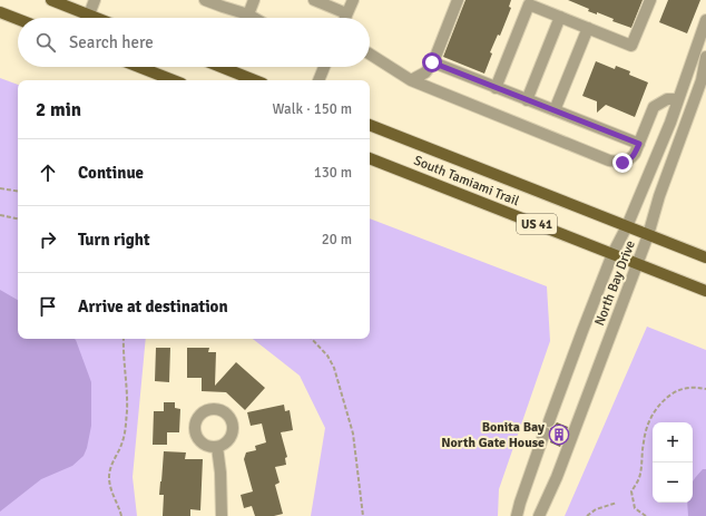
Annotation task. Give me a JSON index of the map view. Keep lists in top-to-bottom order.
{
  "streets": {
    "main road": ["South Tamiami Trail", "US 41"],
    "street": ["North Bay Drive"]
  },
  "crossings": [
    ["South Tamiami Trail", "North Bay Drive"]
  ],
  "places": {
    "building": ["Bonita Bay North Gate House"]
  },
  "page": {
    "search": "Search here",
    "heading": ["2 min", "Walk · 150 m"],
    "list": [
      ["Continue", "130 m"],
      ["Turn right", "20 m"],
      "Arrive at destination"
    ],
    "map_buttons": ["+", "−"]
  }
}
